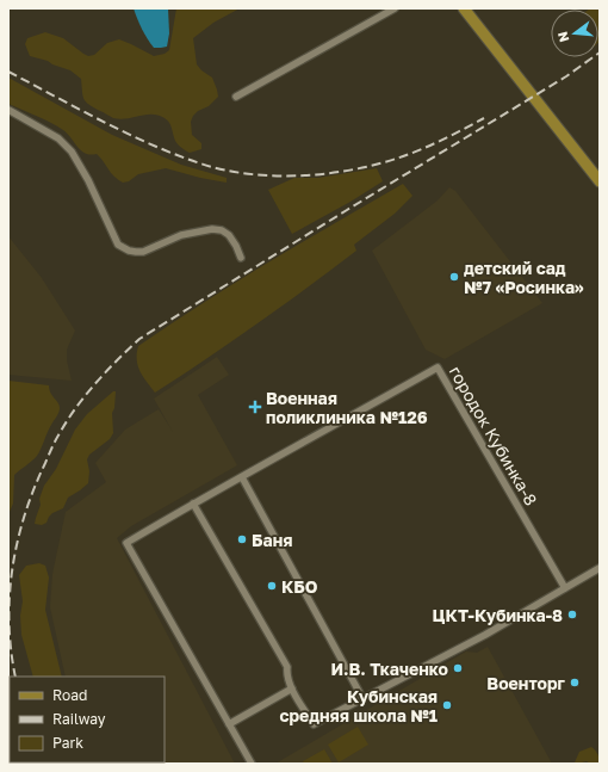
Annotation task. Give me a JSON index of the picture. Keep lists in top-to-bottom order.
{
  "streets": {
    "street": ["городок Кубинка-8"]
  },
  "places": {
    "other": [
      "детский сад №7 «Росинка»",
      "Баня",
      "КБО",
      "ЦКТ-Кубинка-8",
      "И.В. Ткаченко",
      "Военторг",
      "Кубинская средняя школа №1"
    ],
    "health": ["Военная поликлиника №126"]
  },
  "legend": ["Road", "Railway", "Park"],
  "north": "left"
}
